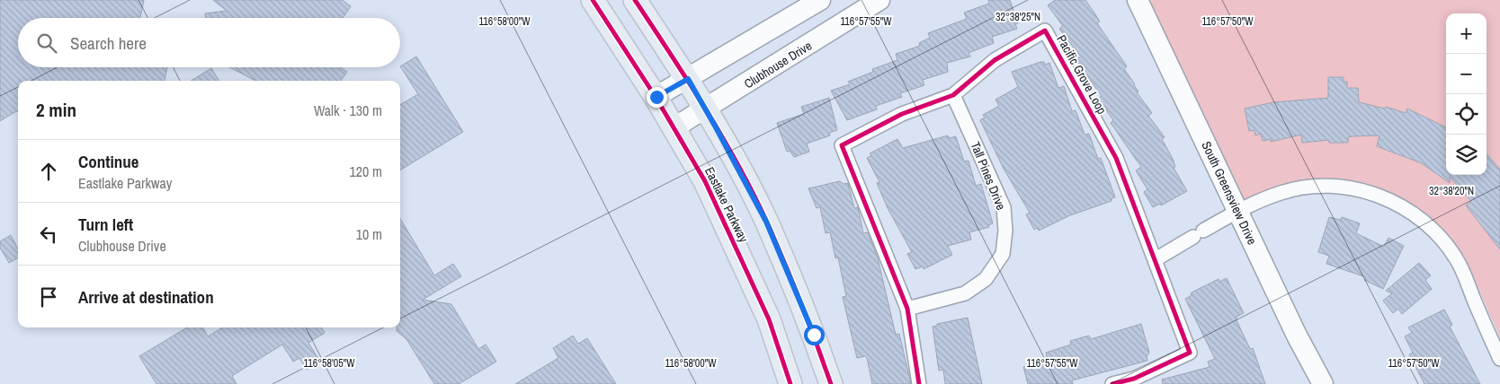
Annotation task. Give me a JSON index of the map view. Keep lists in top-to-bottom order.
{
  "streets": {
    "main road": ["Eastlake Parkway"],
    "street": [
      "Clubhouse Drive",
      "Pacific Grove Loop",
      "Tall Pines Drive",
      "South Greensview Drive"
    ]
  },
  "crossings": [
    ["Clubhouse Drive", "Eastlake Parkway"],
    ["Pacific Grove Loop", "Tall Pines Drive"]
  ],
  "page": {
    "map_buttons": ["+", "−"],
    "search": "Search here",
    "heading": ["2 min", "Walk · 130 m"],
    "list": [
      ["Continue", "Eastlake Parkway", "120 m"],
      ["Turn left", "Clubhouse Drive", "10 m"],
      "Arrive at destination"
    ]
  },
  "coordinates": [
    "32°38'25\"N",
    "116°58'00\"W",
    "116°57'55\"W",
    "116°57'50\"W",
    "32°38'20\"N",
    "116°58'05\"W"
  ]
}
